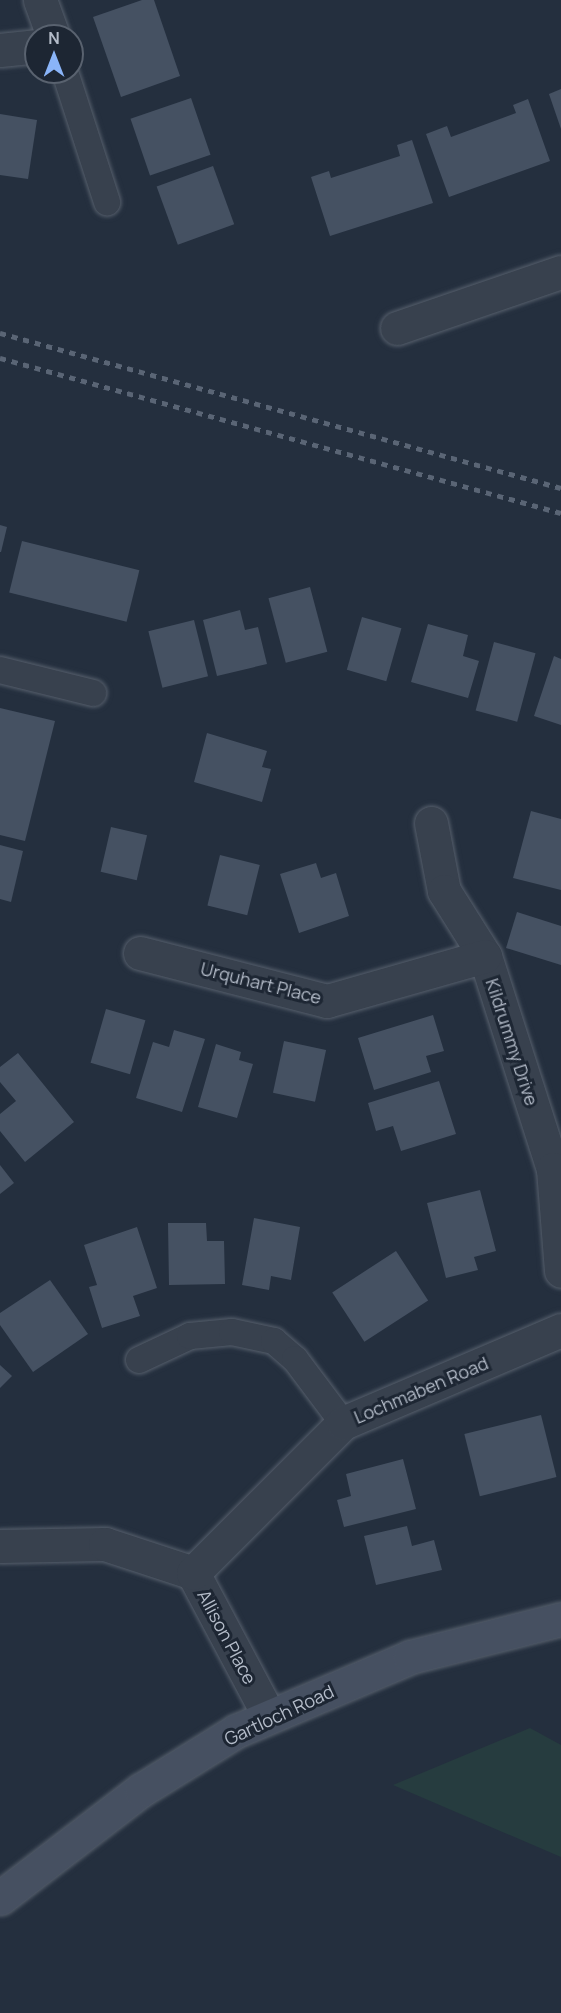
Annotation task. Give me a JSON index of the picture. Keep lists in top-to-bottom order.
{
  "streets": {
    "main road": ["Gartloch Road"],
    "street": [
      "Urquhart Place",
      "Kildrummy Drive",
      "Lochmaben Road",
      "Allison Place"
    ]
  },
  "crossings": [
    ["Urquhart Place", "Kildrummy Drive"],
    ["Lochmaben Road", "Allison Place"],
    ["Allison Place", "Gartloch Road"]
  ],
  "north": "top"
}
